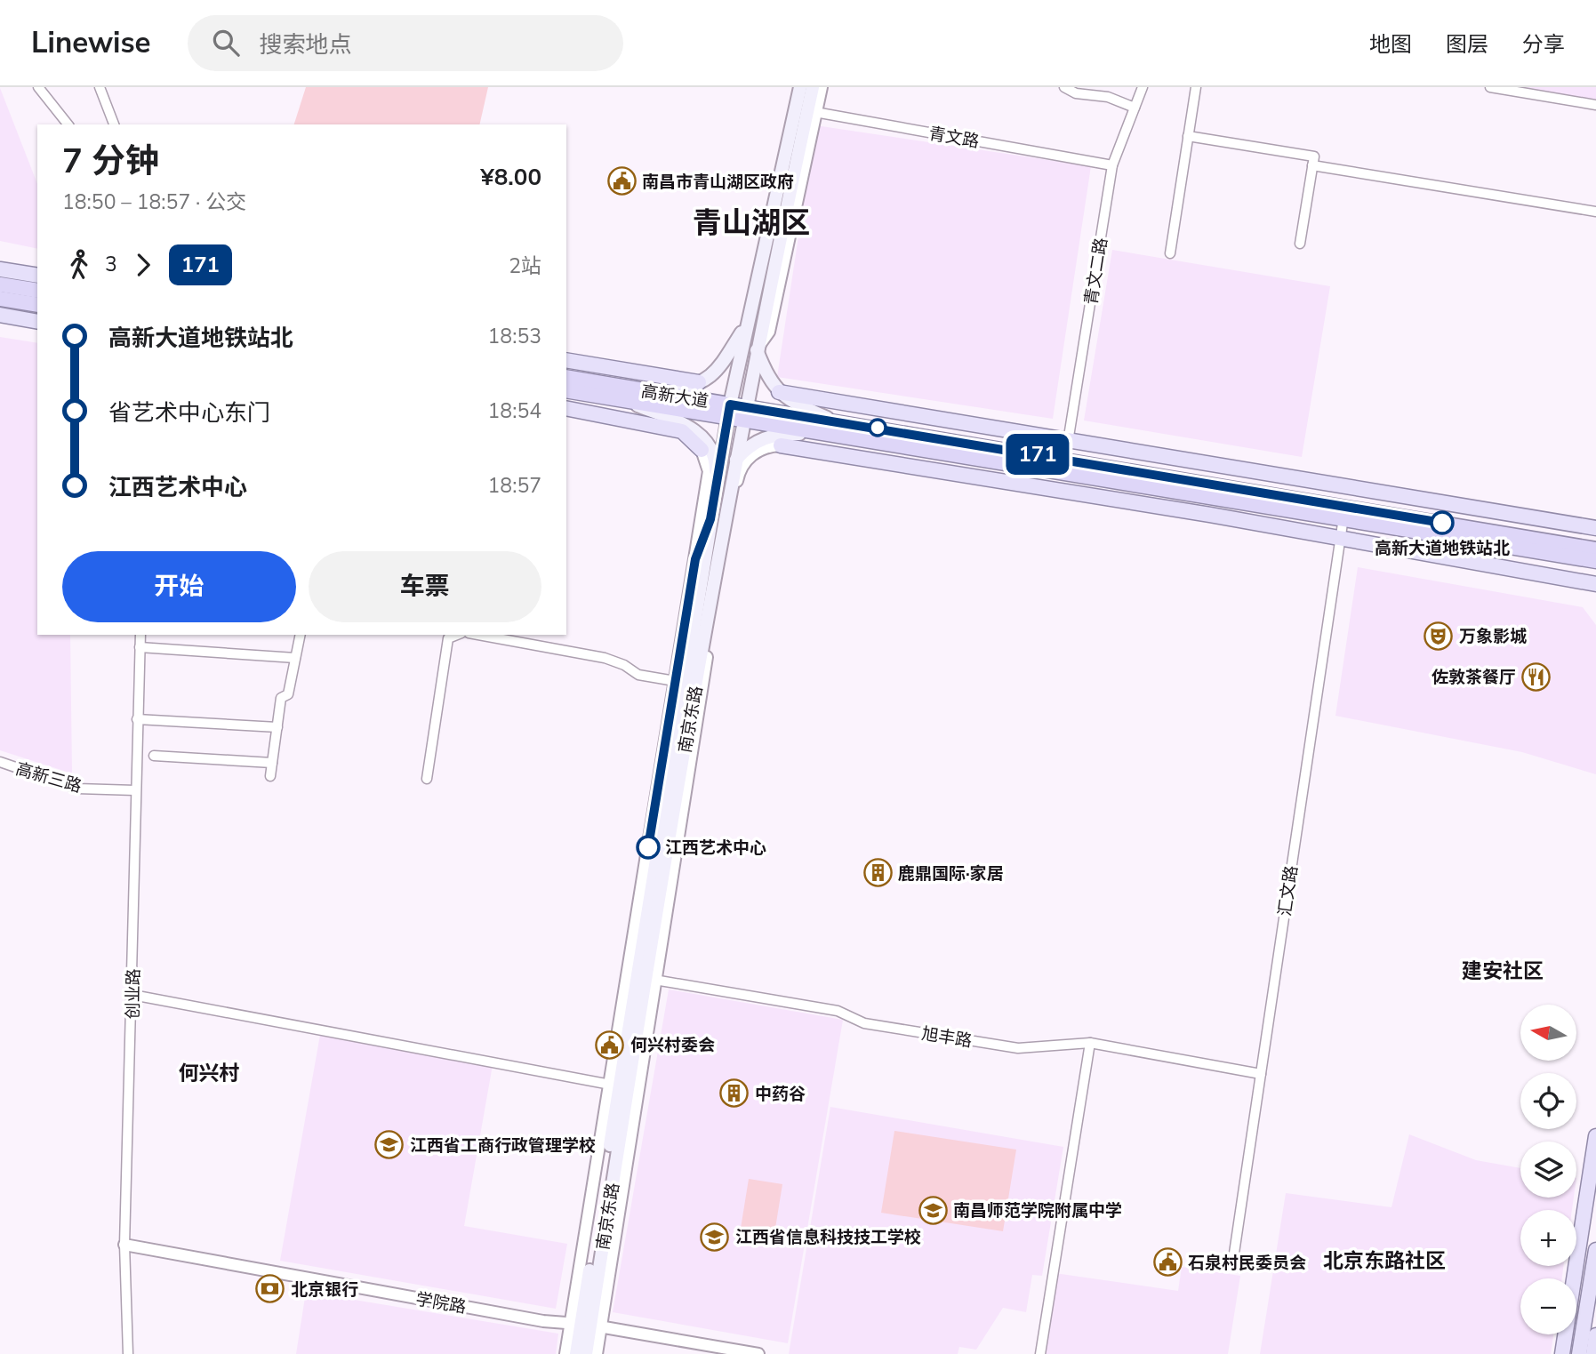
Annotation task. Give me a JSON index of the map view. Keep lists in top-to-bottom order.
{
  "streets": {
    "highway": ["高新大道"],
    "main road": ["南京东路"],
    "street": [
      "青文路",
      "青文二路",
      "高新三路",
      "汇文路",
      "创业路",
      "旭丰路",
      "学院路"
    ]
  },
  "crossings": [
    ["青文路", "青文二路"],
    ["青文路", "南京东路"],
    ["青文二路", "高新大道"],
    ["高新大道", "南京东路"],
    ["高新大道", "汇文路"],
    ["南京东路", "旭丰路"],
    ["南京东路", "学院路"],
    ["高新三路", "创业路"],
    ["汇文路", "旭丰路"],
    ["创业路", "学院路"]
  ],
  "districts": [
    "青山湖区",
    "建安社区",
    "何兴村",
    "北京东路社区"
  ],
  "places": {
    "public building": ["南昌市青山湖区政府", "何兴村委会", "石泉村民委员会"],
    "other": ["高新大道地铁站北", "江西艺术中心"],
    "theatre": ["万象影城"],
    "restaurant": ["佐敦茶餐厅"],
    "building": ["鹿鼎国际·家居", "中药谷"],
    "school or university": ["江西省工商行政管理学校", "南昌师范学院附属中学", "江西省信息科技技工学校"],
    "bank": ["北京银行"]
  },
  "lines": ["bus line 171"],
  "north": "left",
  "page": {
    "header": "Linewise",
    "search": "搜索地点",
    "nav": ["地图", "图层", "分享"],
    "on_map": "171",
    "heading": ["7 分钟", "18:50 – 18:57 · 公交", "¥8.00"],
    "legs": ["3", "171", "2站"],
    "list": [
      {
        "name": "高新大道地铁站北",
        "value": "18:53"
      },
      {
        "name": "省艺术中心东门",
        "value": "18:54"
      },
      {
        "name": "江西艺术中心",
        "value": "18:57"
      }
    ],
    "buttons": ["开始", "车票"],
    "map_buttons": ["+", "−"]
  }
}
